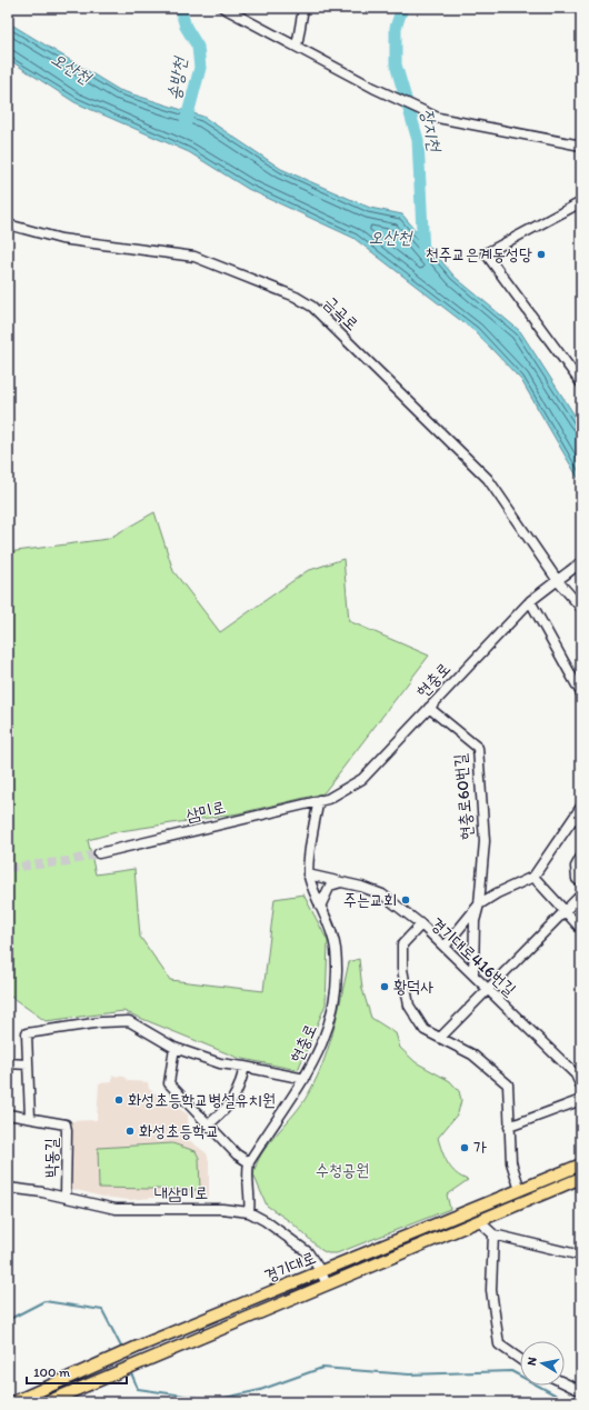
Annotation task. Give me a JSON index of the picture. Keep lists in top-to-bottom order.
{
  "streets": {
    "main road": ["경기대로"],
    "street": [
      "금곡로",
      "현충로",
      "현충로60번길",
      "삼미로",
      "경기대로416번길",
      "박동길",
      "내삼미로"
    ]
  },
  "crossings": [
    ["금곡로", "현충로"],
    ["현충로", "현충로60번길"],
    ["현충로", "삼미로"],
    ["현충로60번길", "경기대로416번길"],
    ["경기대로416번길", "경기대로"],
    ["박동길", "내삼미로"],
    ["내삼미로", "경기대로"]
  ],
  "water": ["오산천", "송방천", "장지천"],
  "parks": ["수청공원"],
  "places": [
    "천주교은계동성당",
    "주는교회",
    "황덕사",
    "화성초등학교병설유치원",
    "화성초등학교",
    "가"
  ],
  "scale_bar": "100 m",
  "north": "left"
}
